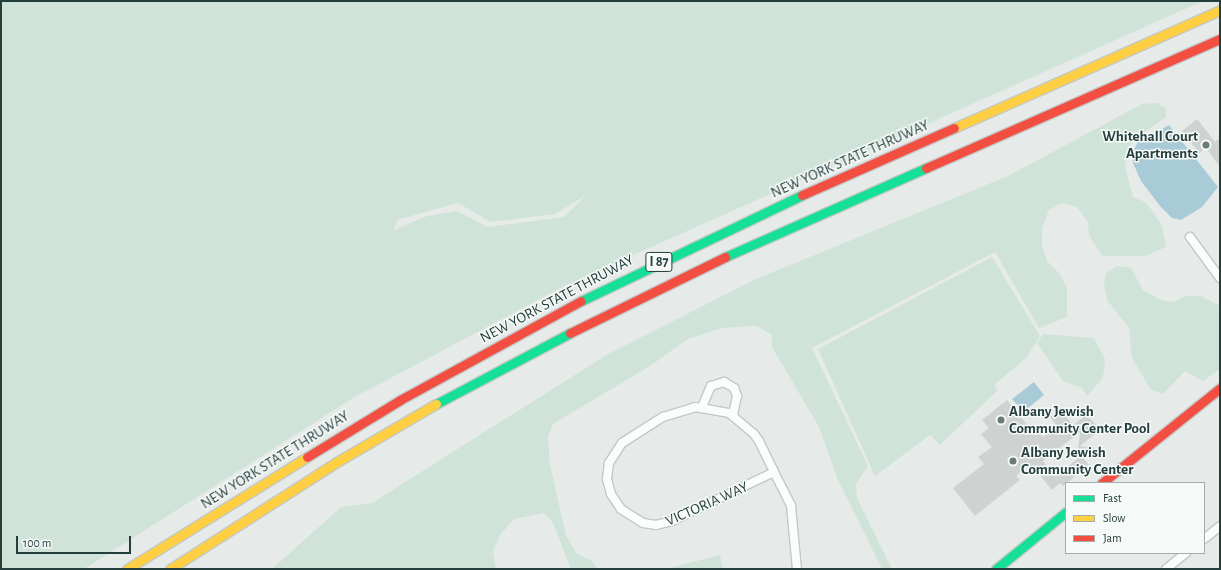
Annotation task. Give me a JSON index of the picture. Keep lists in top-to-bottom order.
{
  "streets": {
    "main road": ["NEW YORK STATE THRUWAY", "I 87"],
    "street": ["VICTORIA WAY"]
  },
  "places": ["Whitehall Court Apartments", "Albany Jewish Community Center Pool", "Albany Jewish Community Center"],
  "legend": ["Fast", "Slow", "Jam"],
  "scale_bar": "100 m"
}
